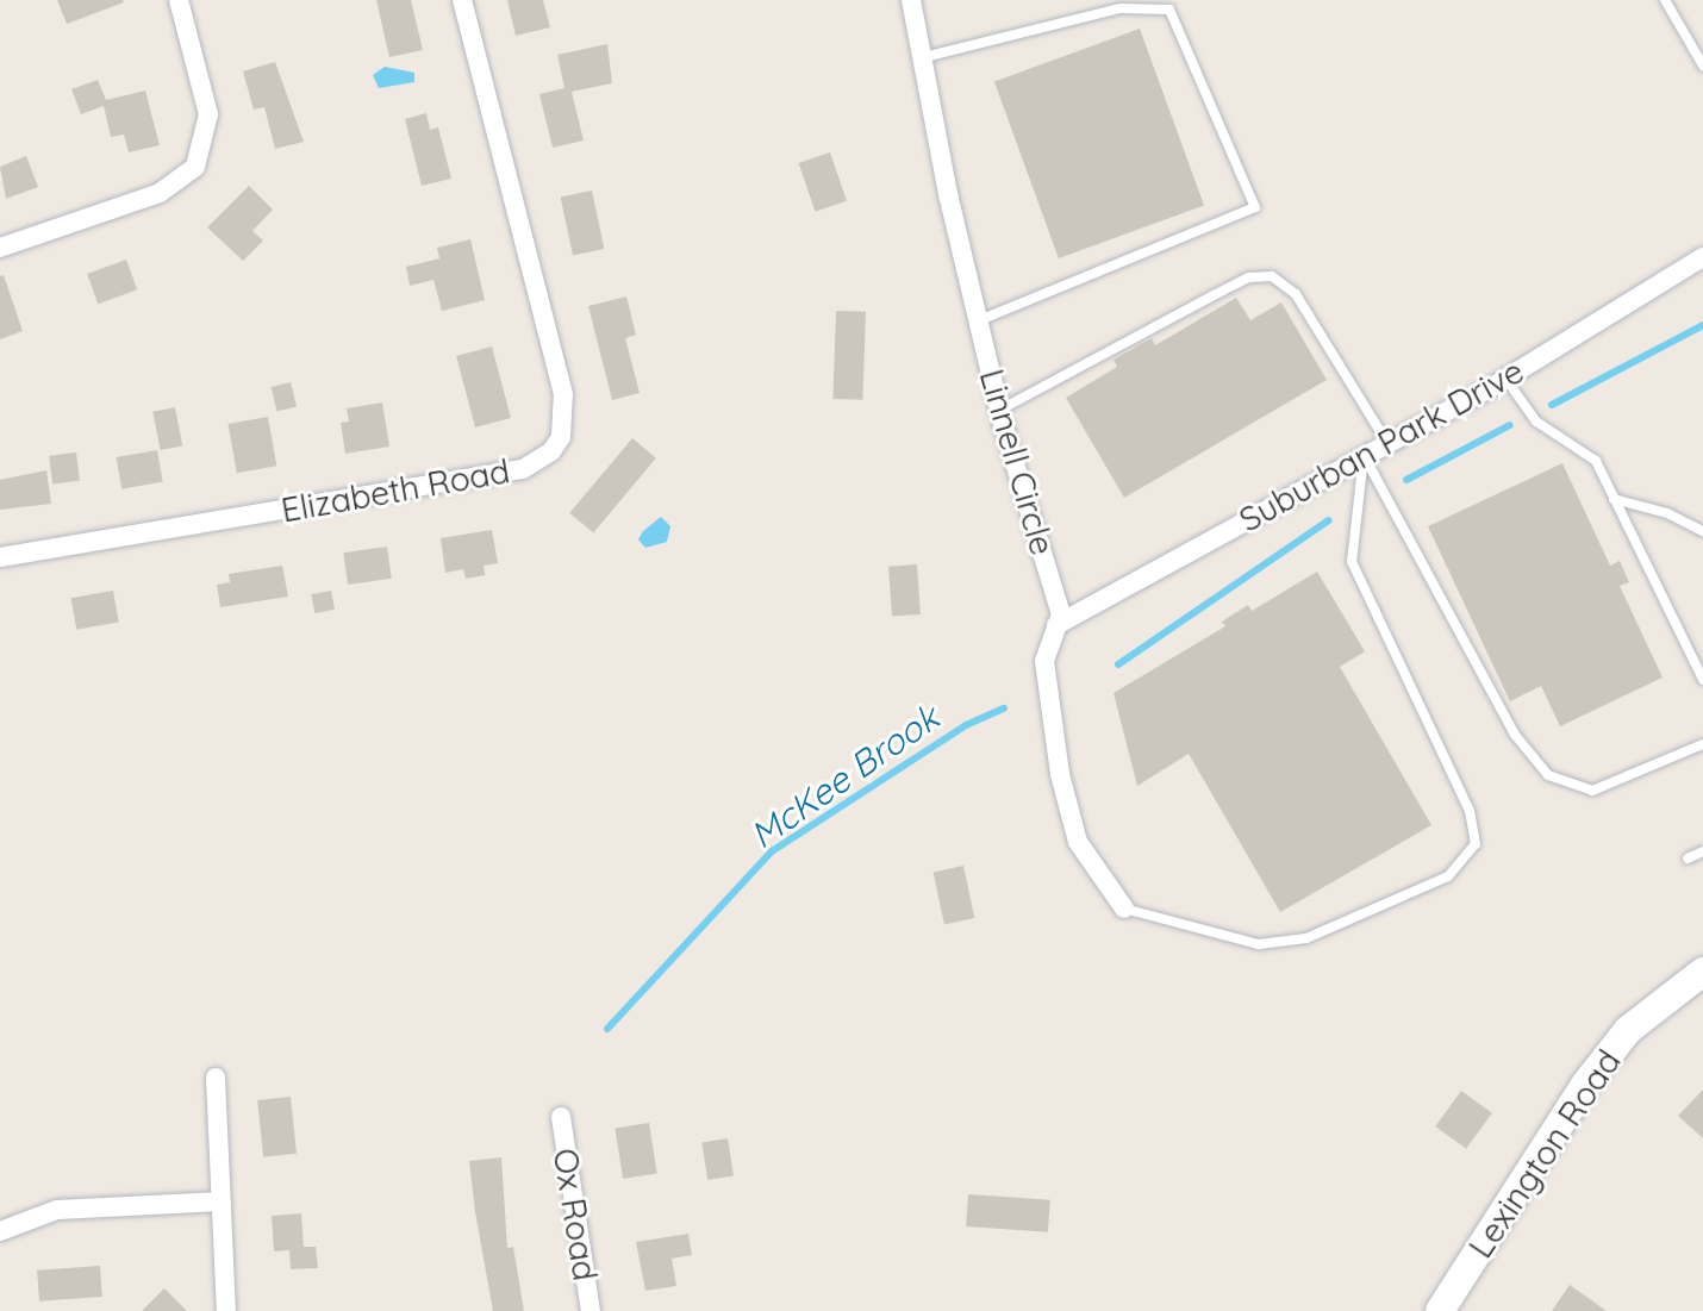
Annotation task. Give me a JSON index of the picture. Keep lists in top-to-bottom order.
{
  "streets": {
    "street": [
      "Suburban Park Drive",
      "Linnell Circle",
      "Elizabeth Road",
      "Lexington Road",
      "Ox Road"
    ]
  },
  "crossings": [
    ["Suburban Park Drive", "Linnell Circle"]
  ],
  "water": ["McKee Brook"]
}
